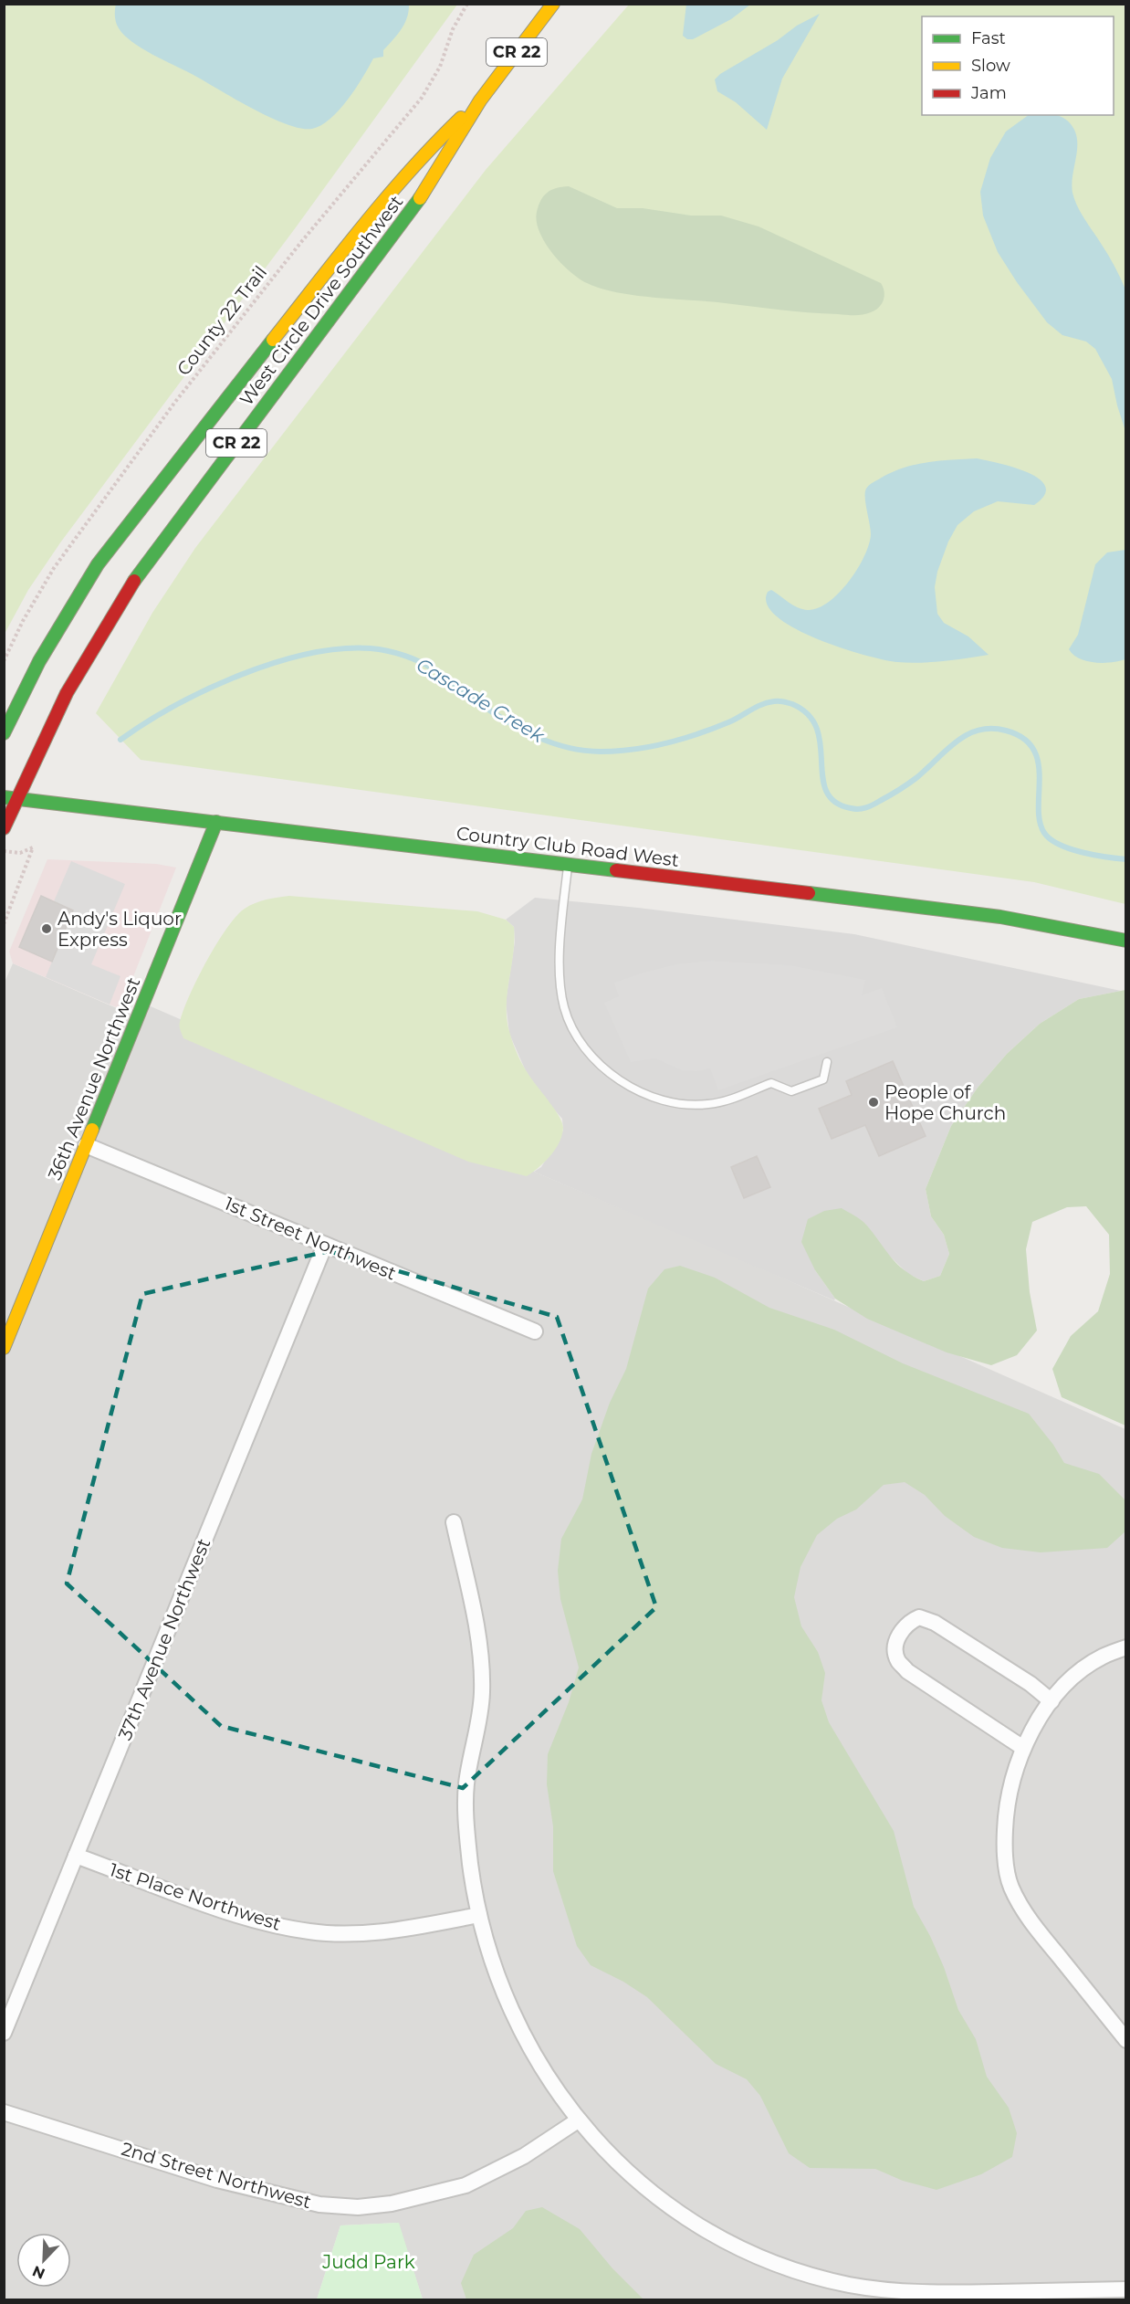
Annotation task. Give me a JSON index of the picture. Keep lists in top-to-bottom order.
{
  "streets": {
    "main road": [
      "CR 22",
      "West Circle Drive Southwest",
      "Country Club Road West",
      "36th Avenue Northwest"
    ],
    "street": [
      "1st Street Northwest",
      "37th Avenue Northwest",
      "1st Place Northwest",
      "2nd Street Northwest"
    ],
    "path": ["County 22 Trail"]
  },
  "crossings": [
    ["CR 22", "West Circle Drive Southwest"],
    ["CR 22", "Country Club Road West"],
    ["West Circle Drive Southwest", "Country Club Road West"],
    ["Country Club Road West", "36th Avenue Northwest"],
    ["36th Avenue Northwest", "1st Street Northwest"],
    ["1st Street Northwest", "37th Avenue Northwest"],
    ["37th Avenue Northwest", "1st Place Northwest"]
  ],
  "water": ["Cascade Creek"],
  "parks": ["Judd Park"],
  "places": ["Andy's Liquor Express", "People of Hope Church"],
  "legend": ["Fast", "Slow", "Jam"],
  "north": "bottom left"
}
